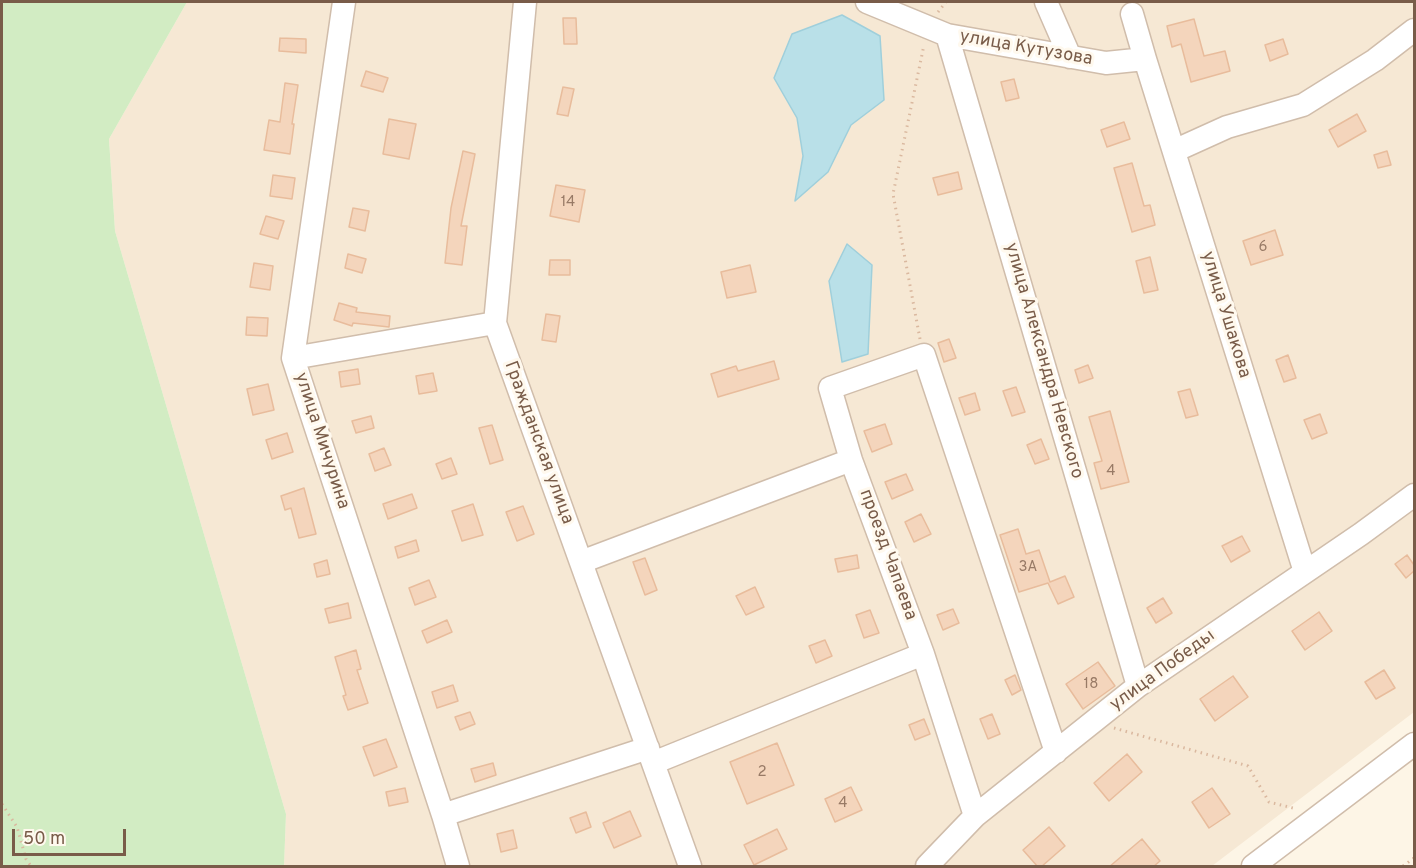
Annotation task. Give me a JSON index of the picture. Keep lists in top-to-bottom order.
{
  "streets": {
    "street": [
      "улица Кутузова",
      "улица Ушакова",
      "улица Александра Невского",
      "улица Мичурина",
      "Гражданская улица",
      "проезд Чапаева",
      "улица Победы"
    ]
  },
  "crossings": [
    ["улица Кутузова", "улица Ушакова"],
    ["улица Кутузова", "улица Александра Невского"],
    ["улица Ушакова", "улица Победы"],
    ["улица Александра Невского", "улица Победы"],
    ["проезд Чапаева", "улица Победы"]
  ],
  "house_numbers": [
    "14",
    "6",
    "4",
    "3А",
    "18",
    "2",
    "4"
  ],
  "scale_bar": "50 m"
}
